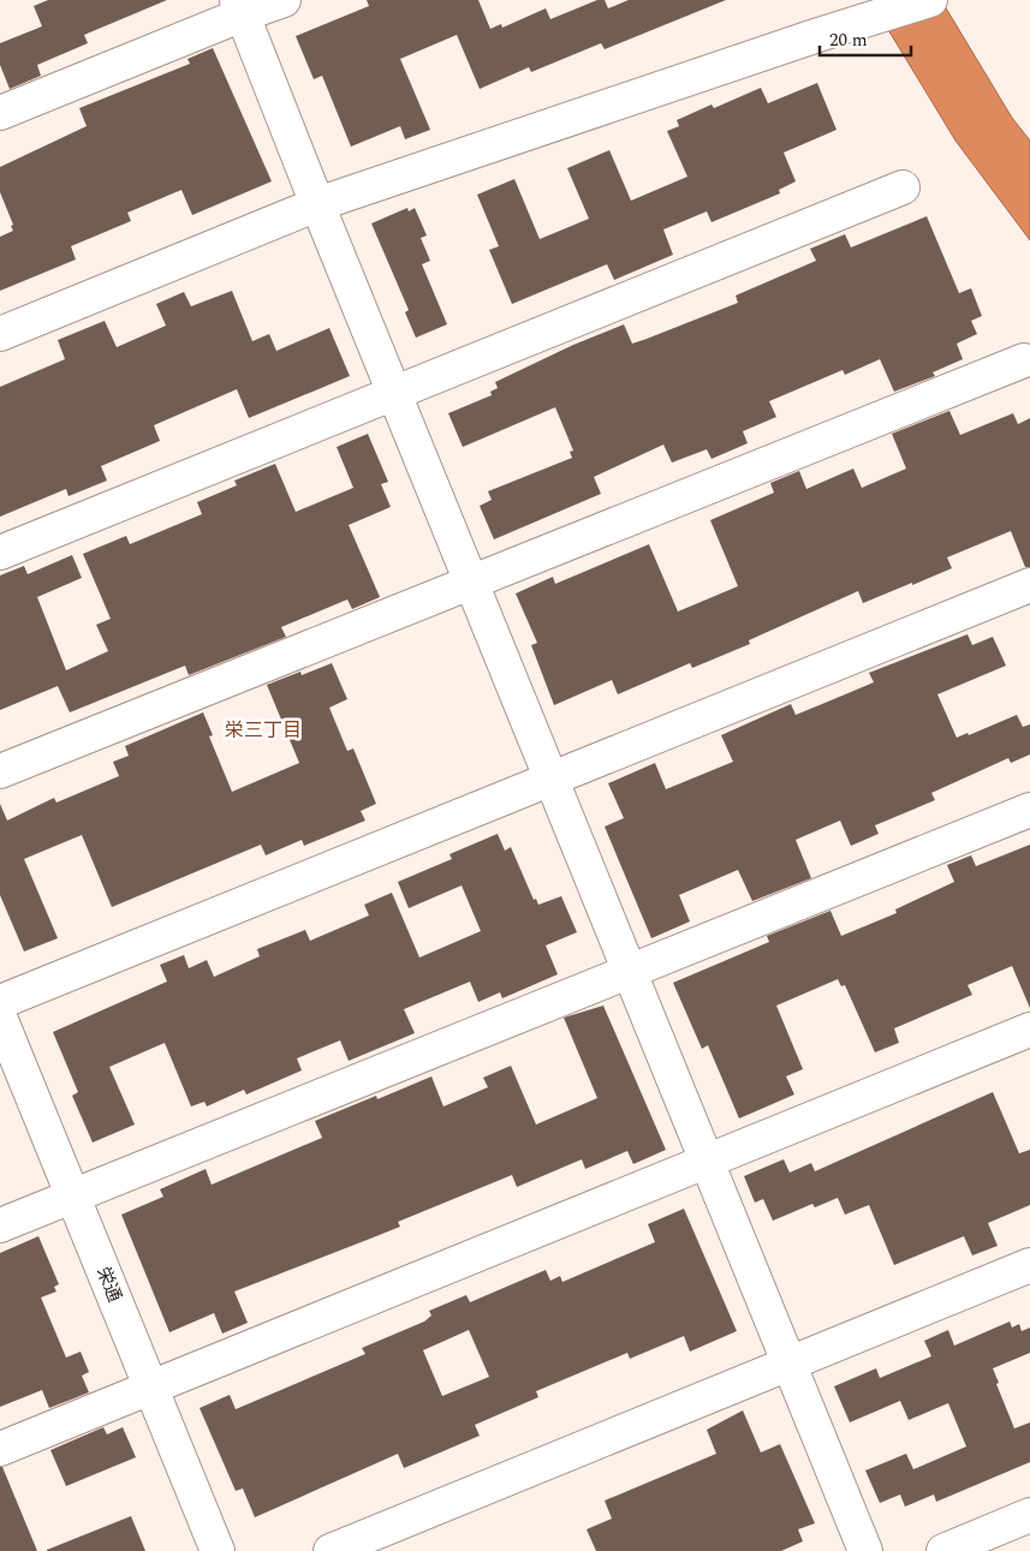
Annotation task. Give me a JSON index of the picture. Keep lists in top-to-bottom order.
{
  "streets": {
    "street": ["栄通"]
  },
  "districts": ["栄三丁目"],
  "scale_bar": "20 m"
}
